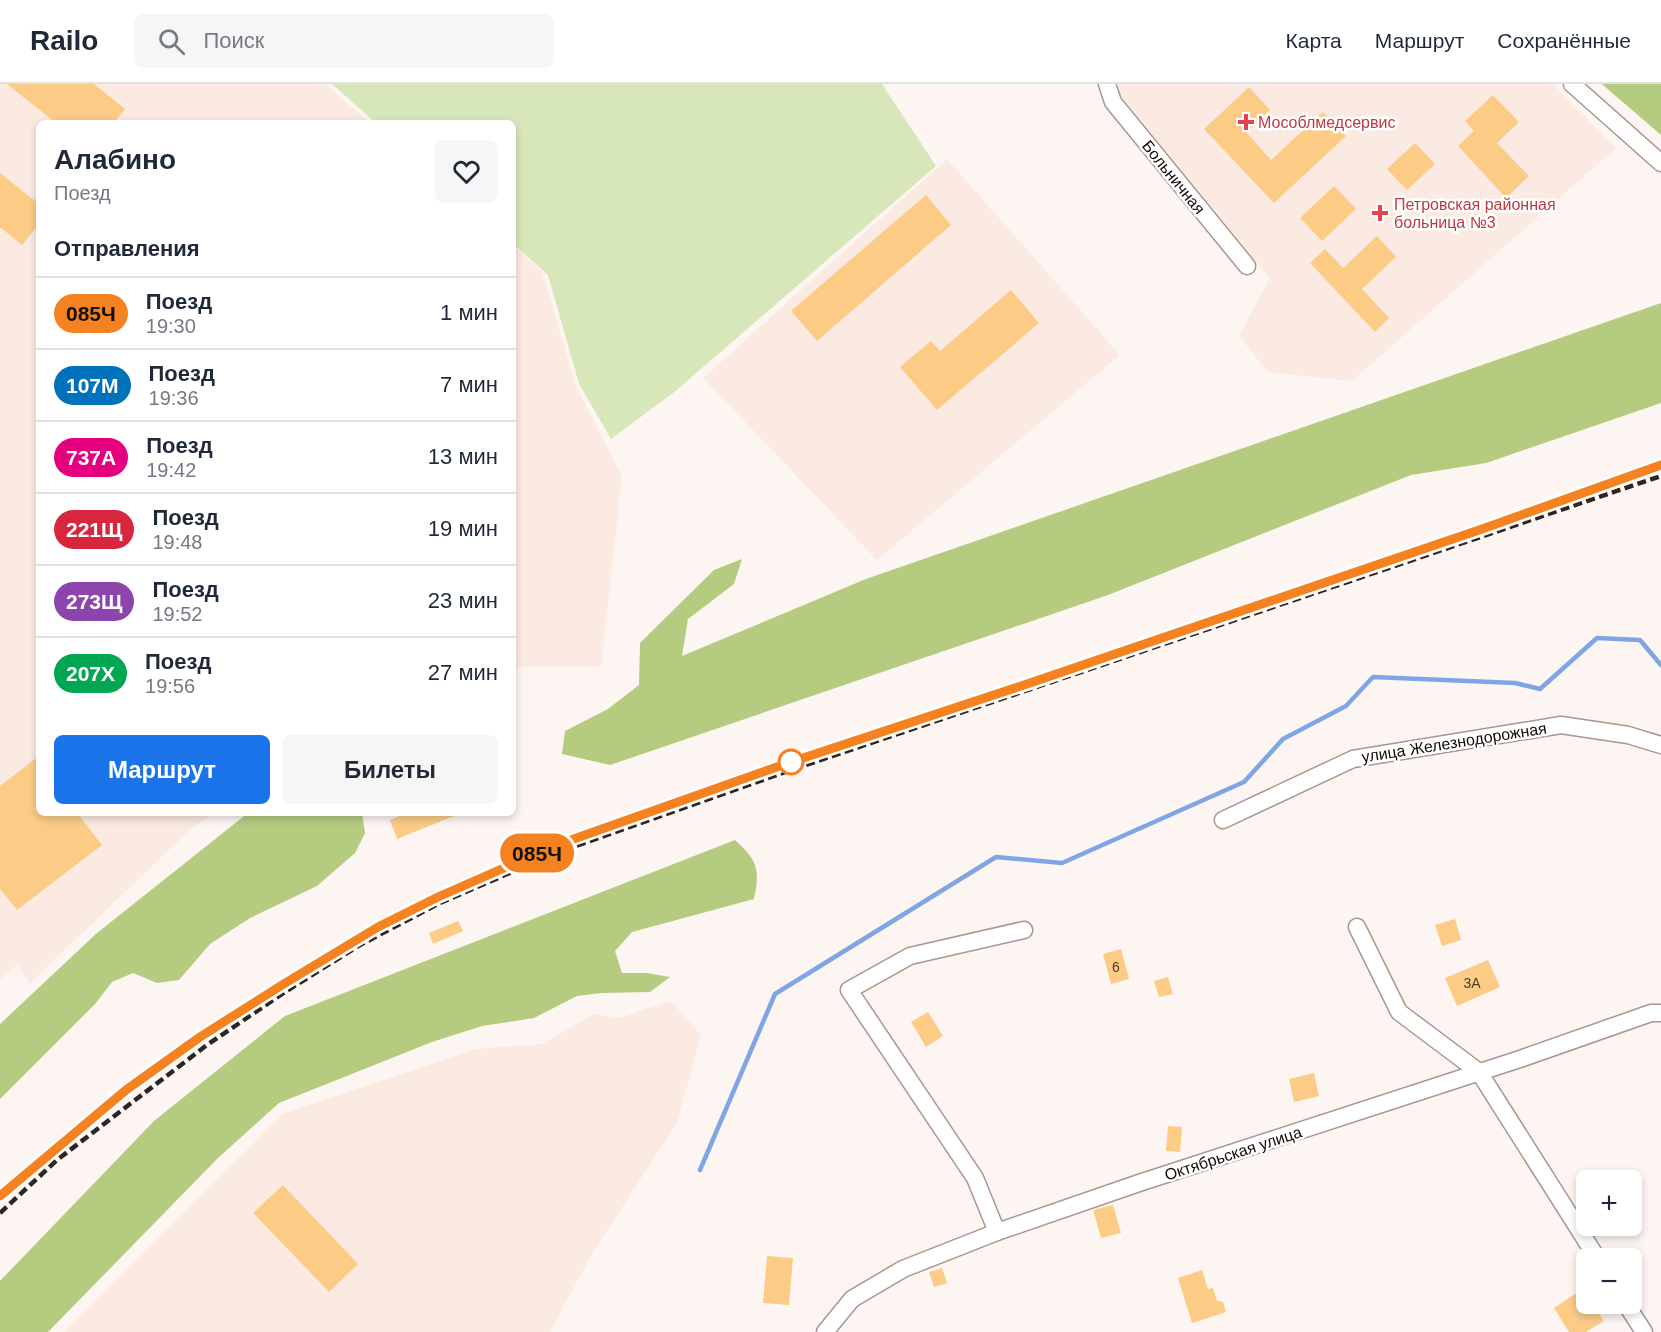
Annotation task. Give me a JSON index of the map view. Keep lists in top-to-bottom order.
{
  "streets": {
    "street": ["Больничная", "улица Железнодорожная", "Октябрьская улица"]
  },
  "places": {
    "health": ["Мособлмедсервис", "Петровская районная больница №3"]
  },
  "house_numbers": ["6", "3А"],
  "page": {
    "header": "Railo",
    "search": "Поиск",
    "nav": ["Карта", "Маршрут", "Сохранённые"],
    "on_map": "085Ч",
    "heading": [
      ["Алабино", "Поезд"],
      "Отправления"
    ],
    "list": [
      {
        "mark": "085Ч",
        "name": "Поезд",
        "note": "19:30",
        "value": "1 мин"
      },
      {
        "mark": "107М",
        "name": "Поезд",
        "note": "19:36",
        "value": "7 мин"
      },
      {
        "mark": "737А",
        "name": "Поезд",
        "note": "19:42",
        "value": "13 мин"
      },
      {
        "mark": "221Щ",
        "name": "Поезд",
        "note": "19:48",
        "value": "19 мин"
      },
      {
        "mark": "273Щ",
        "name": "Поезд",
        "note": "19:52",
        "value": "23 мин"
      },
      {
        "mark": "207Х",
        "name": "Поезд",
        "note": "19:56",
        "value": "27 мин"
      }
    ],
    "buttons": ["Маршрут", "Билеты"],
    "map_buttons": ["+", "−"]
  }
}
